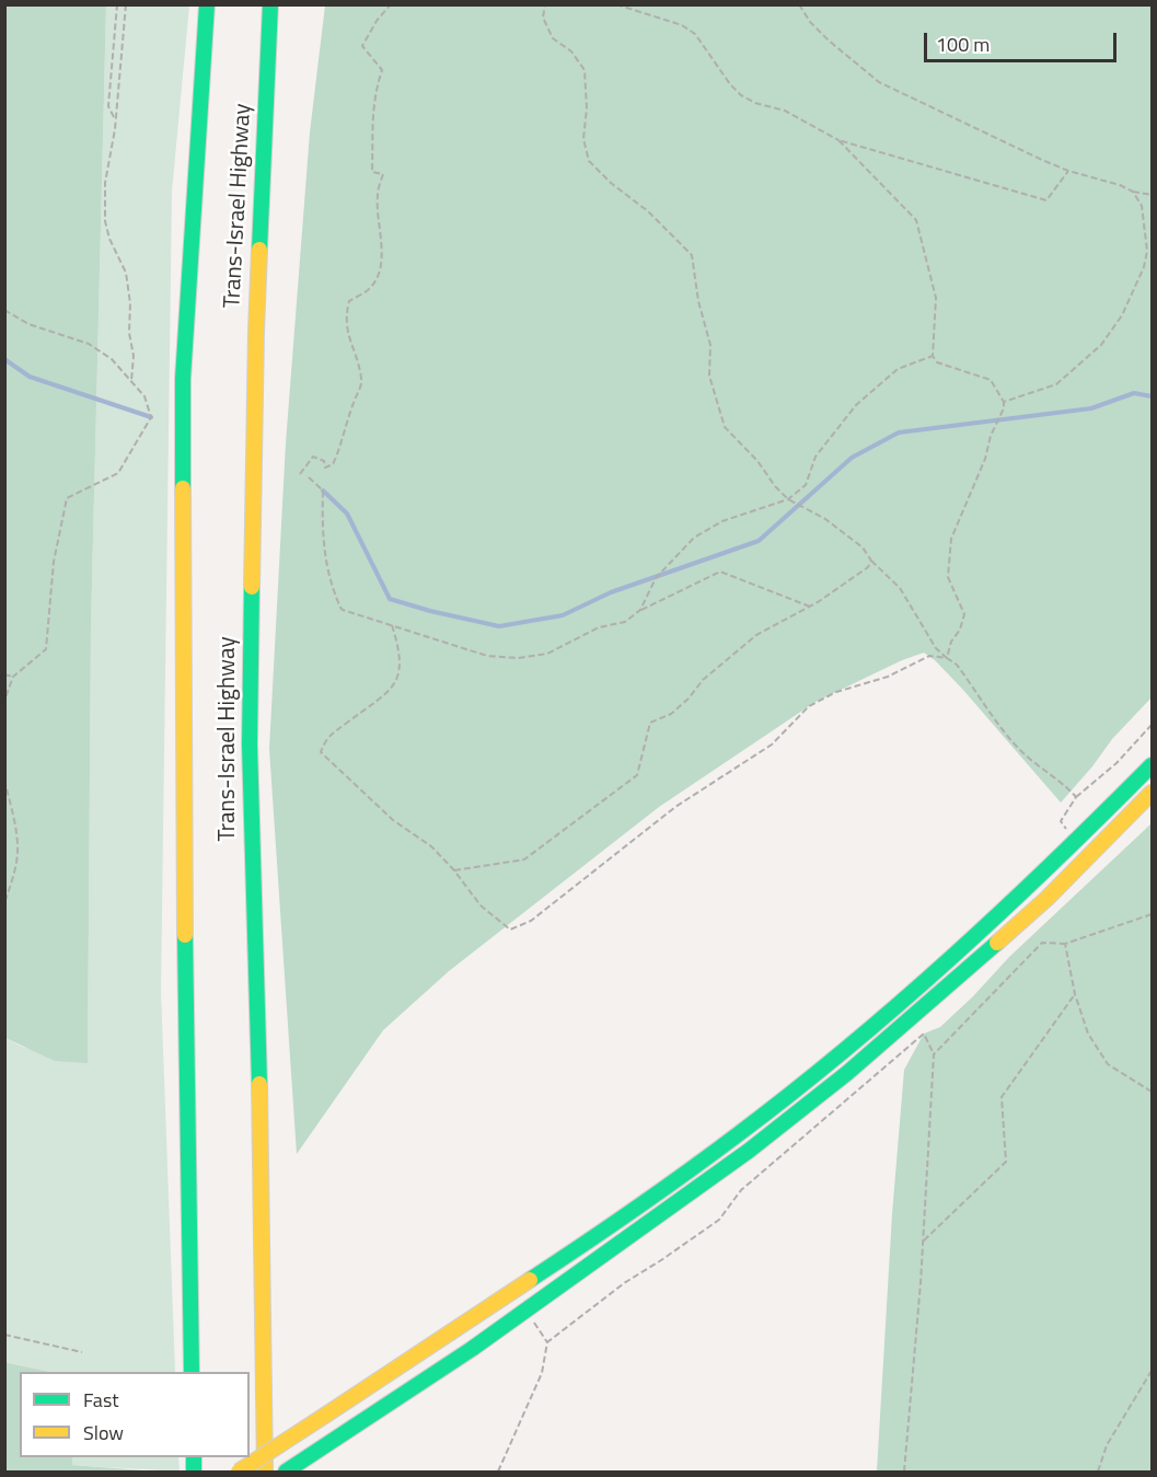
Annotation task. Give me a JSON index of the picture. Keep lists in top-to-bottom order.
{
  "streets": {
    "main road": ["Trans-Israel Highway"]
  },
  "legend": ["Fast", "Slow"],
  "scale_bar": "100 m"
}
